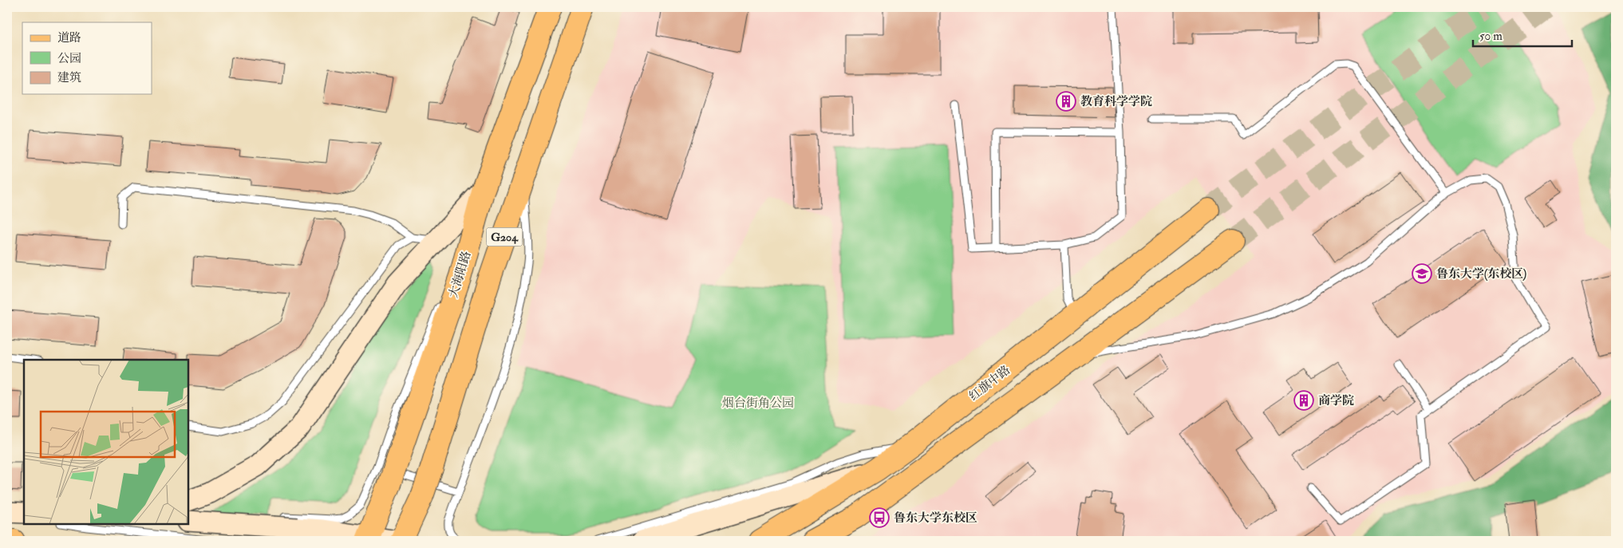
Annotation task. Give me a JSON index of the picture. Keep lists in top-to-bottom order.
{
  "streets": {
    "main road": ["G204", "大海阳路", "红旗中路"]
  },
  "parks": ["烟台街角公园"],
  "places": {
    "building": ["教育科学学院", "商学院"],
    "school or university": ["鲁东大学(东校区)"],
    "bus stop": ["鲁东大学东校区"]
  },
  "legend": ["道路", "公园", "建筑"],
  "scale_bar": "50 m"
}
